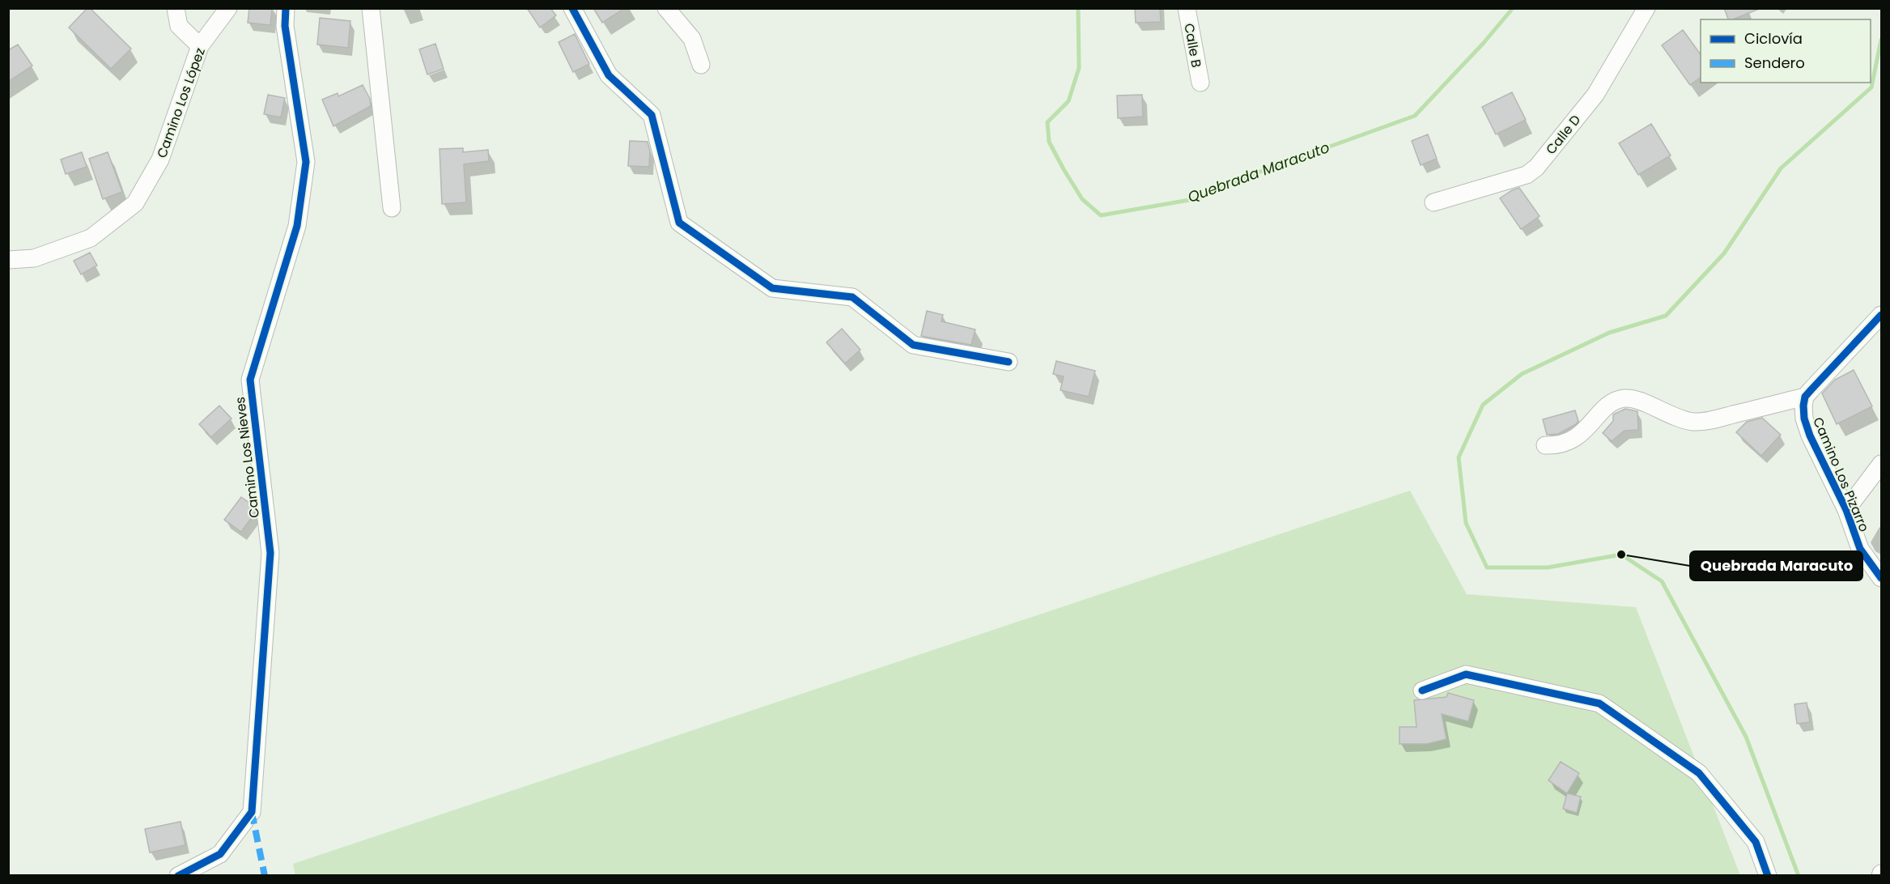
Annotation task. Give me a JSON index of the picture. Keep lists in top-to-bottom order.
{
  "streets": {
    "street": [
      "Calle B",
      "Camino Los López",
      "Calle D",
      "Camino Los Nieves",
      "Camino Los Pizarro"
    ]
  },
  "water": ["Quebrada Maracuto"],
  "places": ["Quebrada Maracuto"],
  "legend": ["Ciclovía", "Sendero"]
}
